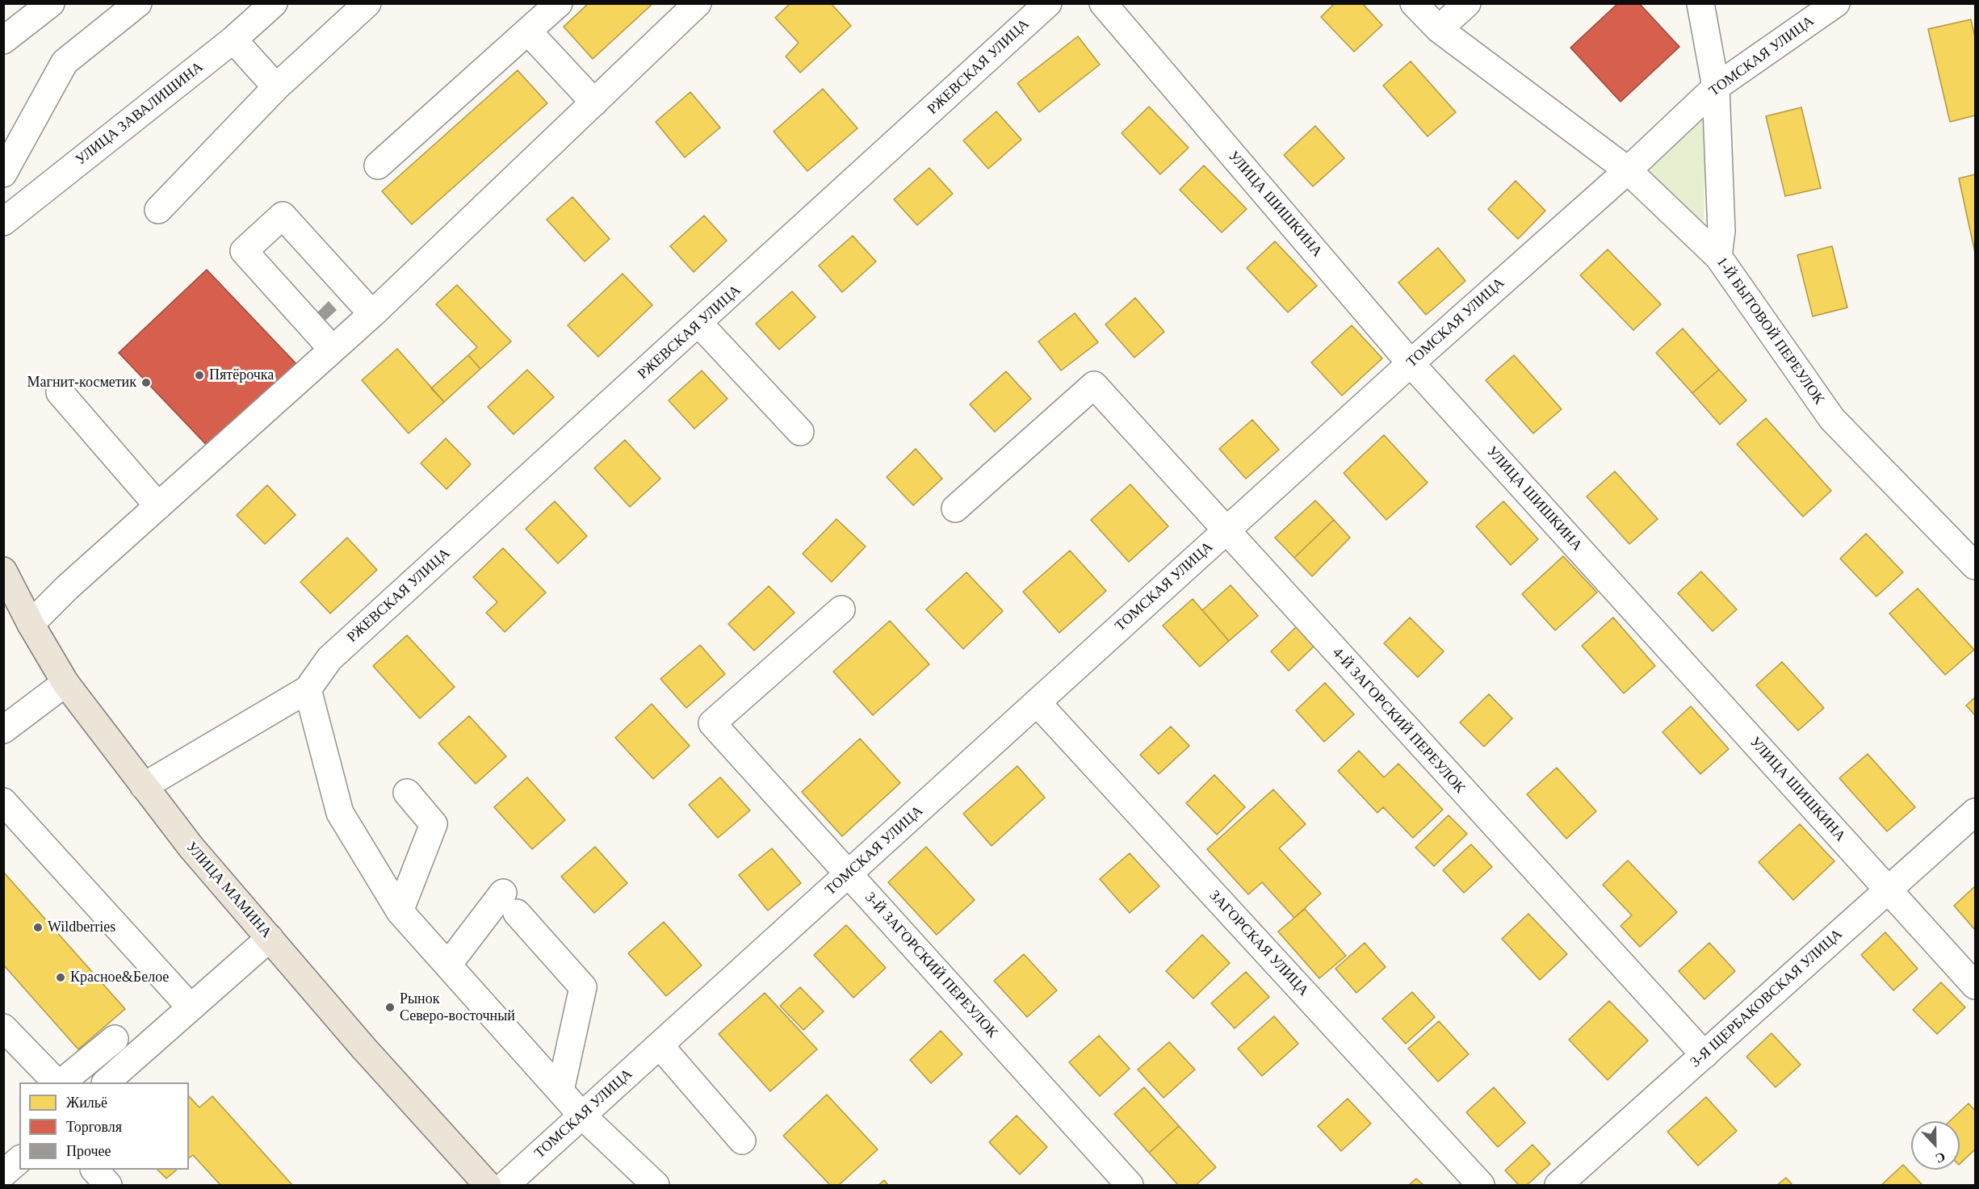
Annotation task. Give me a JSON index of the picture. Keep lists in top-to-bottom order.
{
  "streets": {
    "main road": ["УЛИЦА МАМИНА"],
    "street": [
      "ТОМСКАЯ УЛИЦА",
      "РЖЕВСКАЯ УЛИЦА",
      "УЛИЦА ЗАВАЛИШИНА",
      "УЛИЦА ШИШКИНА",
      "1-Й БЫТОВОЙ ПЕРЕУЛОК",
      "4-Й ЗАГОРСКИЙ ПЕРЕУЛОК",
      "ЗАГОРСКАЯ УЛИЦА",
      "3-Й ЗАГОРСКИЙ ПЕРЕУЛОК",
      "3-Я ЩЕРБАКОВСКАЯ УЛИЦА"
    ]
  },
  "crossings": [
    ["ТОМСКАЯ УЛИЦА", "УЛИЦА ШИШКИНА"],
    ["ТОМСКАЯ УЛИЦА", "1-Й БЫТОВОЙ ПЕРЕУЛОК"],
    ["ТОМСКАЯ УЛИЦА", "4-Й ЗАГОРСКИЙ ПЕРЕУЛОК"],
    ["ТОМСКАЯ УЛИЦА", "ЗАГОРСКАЯ УЛИЦА"],
    ["ТОМСКАЯ УЛИЦА", "3-Й ЗАГОРСКИЙ ПЕРЕУЛОК"],
    ["УЛИЦА ШИШКИНА", "3-Я ЩЕРБАКОВСКАЯ УЛИЦА"],
    ["4-Й ЗАГОРСКИЙ ПЕРЕУЛОК", "3-Я ЩЕРБАКОВСКАЯ УЛИЦА"]
  ],
  "places": [
    "Пятёрочка",
    "Магнит-косметик",
    "Wildberries",
    "Красное&Белое",
    "Рынок Северо-восточный"
  ],
  "legend": ["Жильё", "Торговля", "Прочее"],
  "north": "bottom"
}
